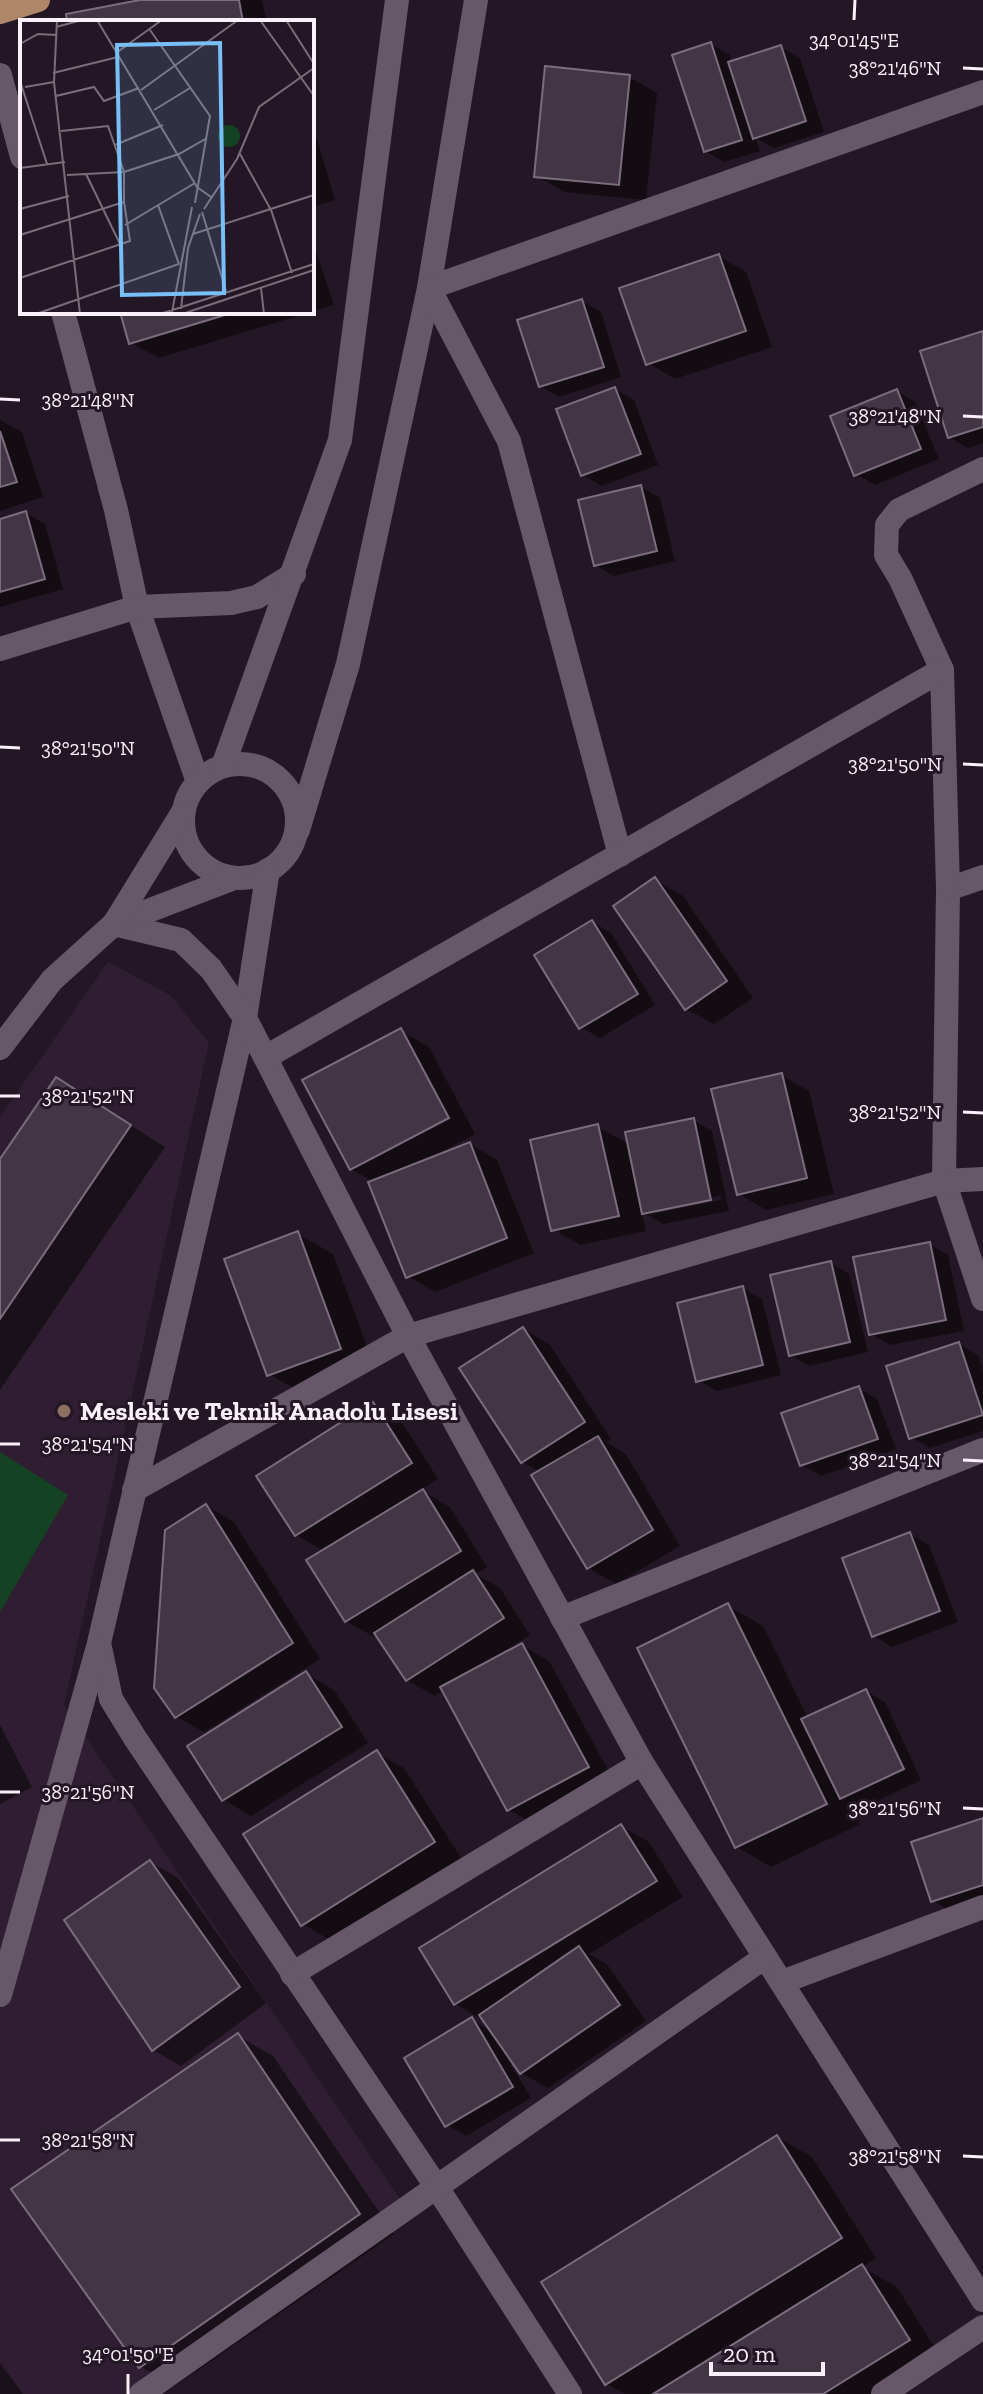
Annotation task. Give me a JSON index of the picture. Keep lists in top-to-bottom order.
{
  "places": ["Mesleki ve Teknik Anadolu Lisesi"],
  "scale_bar": "20 m",
  "coordinates": [
    "34°01'45\"E",
    "38°21'46\"N",
    "38°21'48\"N",
    "38°21'50\"N",
    "38°21'52\"N",
    "38°21'54\"N",
    "38°21'56\"N",
    "38°21'58\"N",
    "34°01'50\"E"
  ]
}
